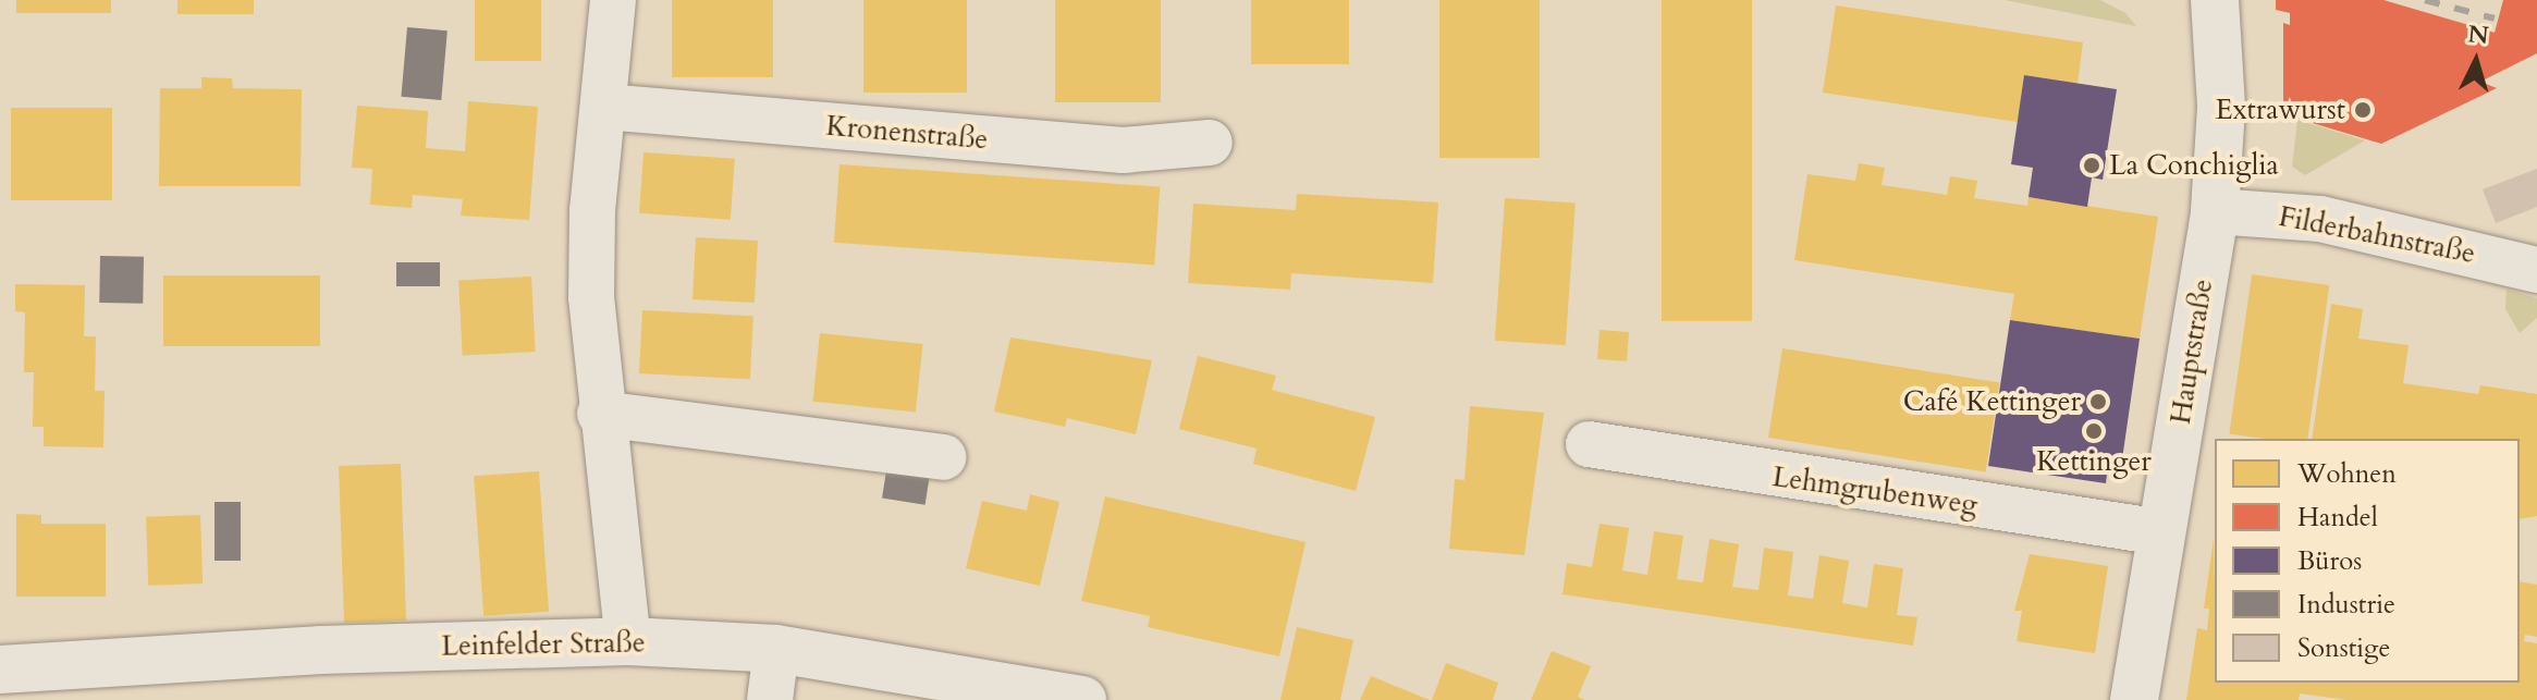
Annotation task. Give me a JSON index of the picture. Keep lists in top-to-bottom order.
{
  "streets": {
    "main road": ["Hauptstraße", "Leinfelder Straße"],
    "street": ["Kronenstraße", "Filderbahnstraße", "Lehmgrubenweg"]
  },
  "crossings": [
    ["Filderbahnstraße", "Hauptstraße"],
    ["Hauptstraße", "Lehmgrubenweg"]
  ],
  "places": [
    "Extrawurst",
    "La Conchiglia",
    "Café Kettinger",
    "Kettinger"
  ],
  "legend": [
    "Wohnen",
    "Handel",
    "Büros",
    "Industrie",
    "Sonstige"
  ],
  "north": "top"
}
